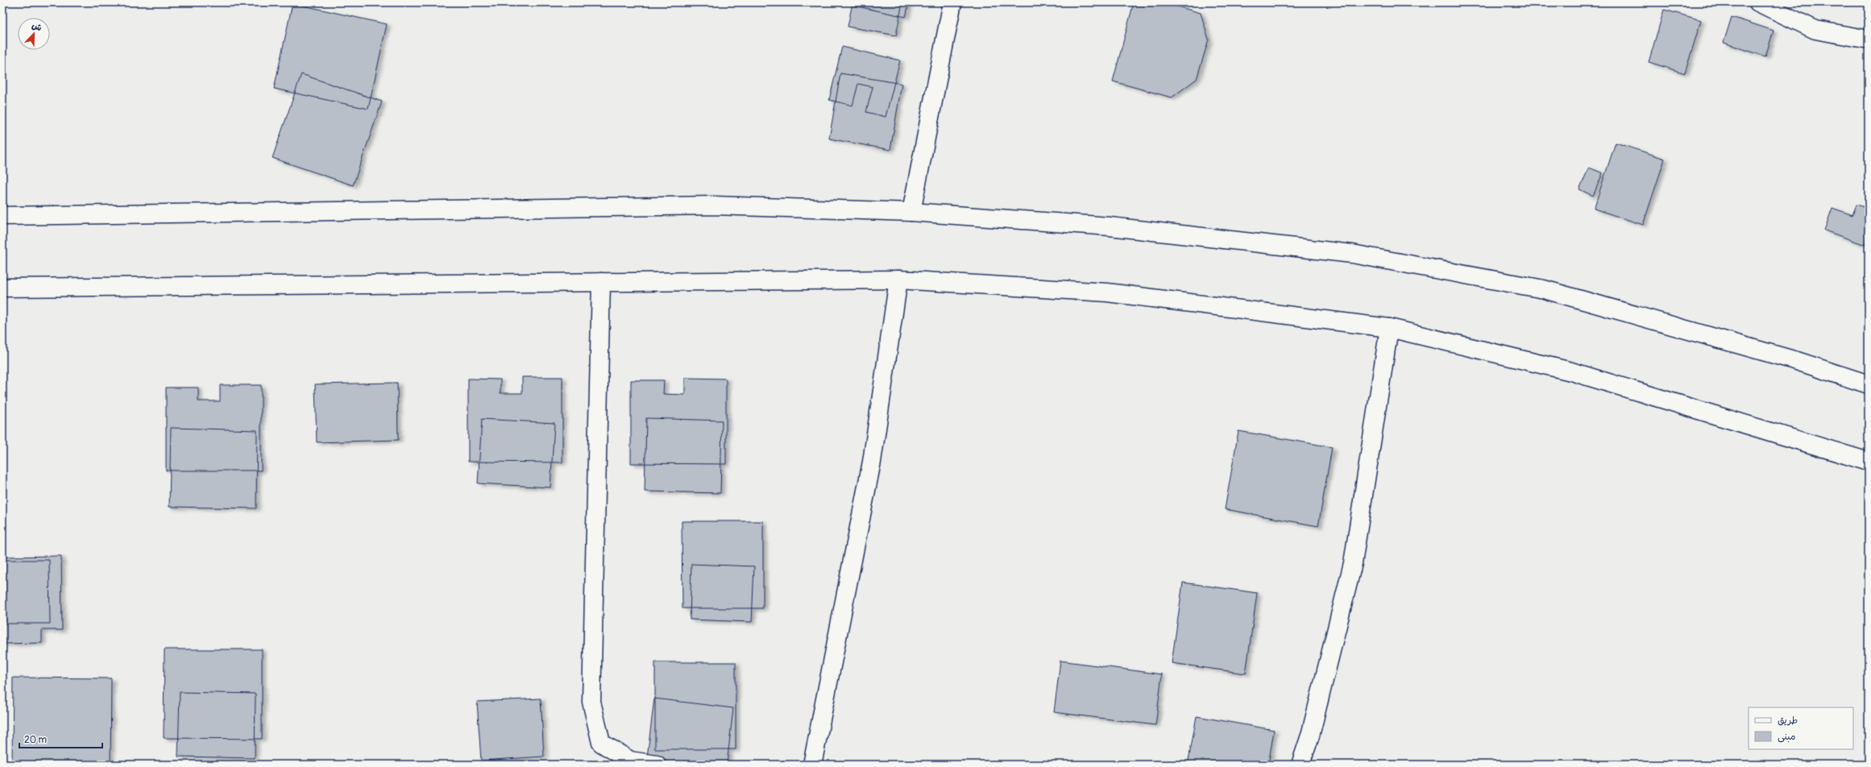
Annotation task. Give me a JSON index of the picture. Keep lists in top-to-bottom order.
{
  "legend": ["طريق", "مبنى"],
  "scale_bar": "20 m",
  "north": "top right"
}
